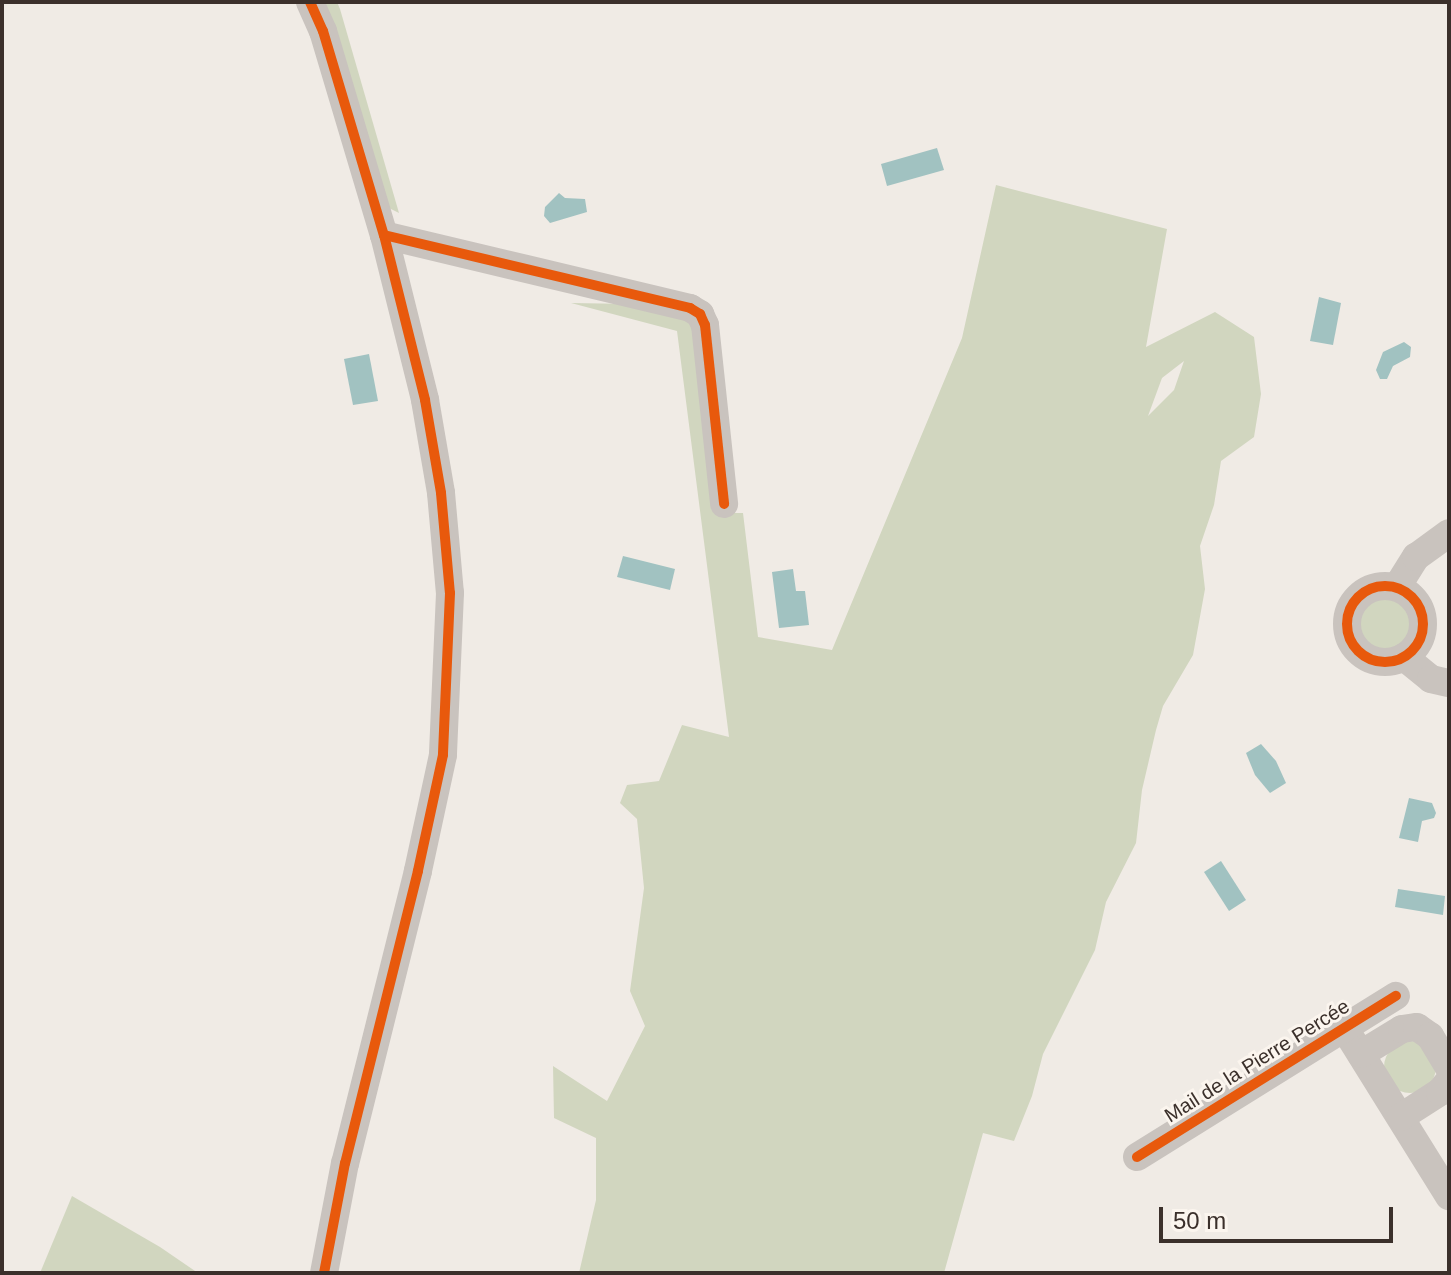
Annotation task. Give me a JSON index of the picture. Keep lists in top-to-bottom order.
{
  "streets": {
    "street": ["Mail de la Pierre Percée"]
  },
  "scale_bar": "50 m"
}
